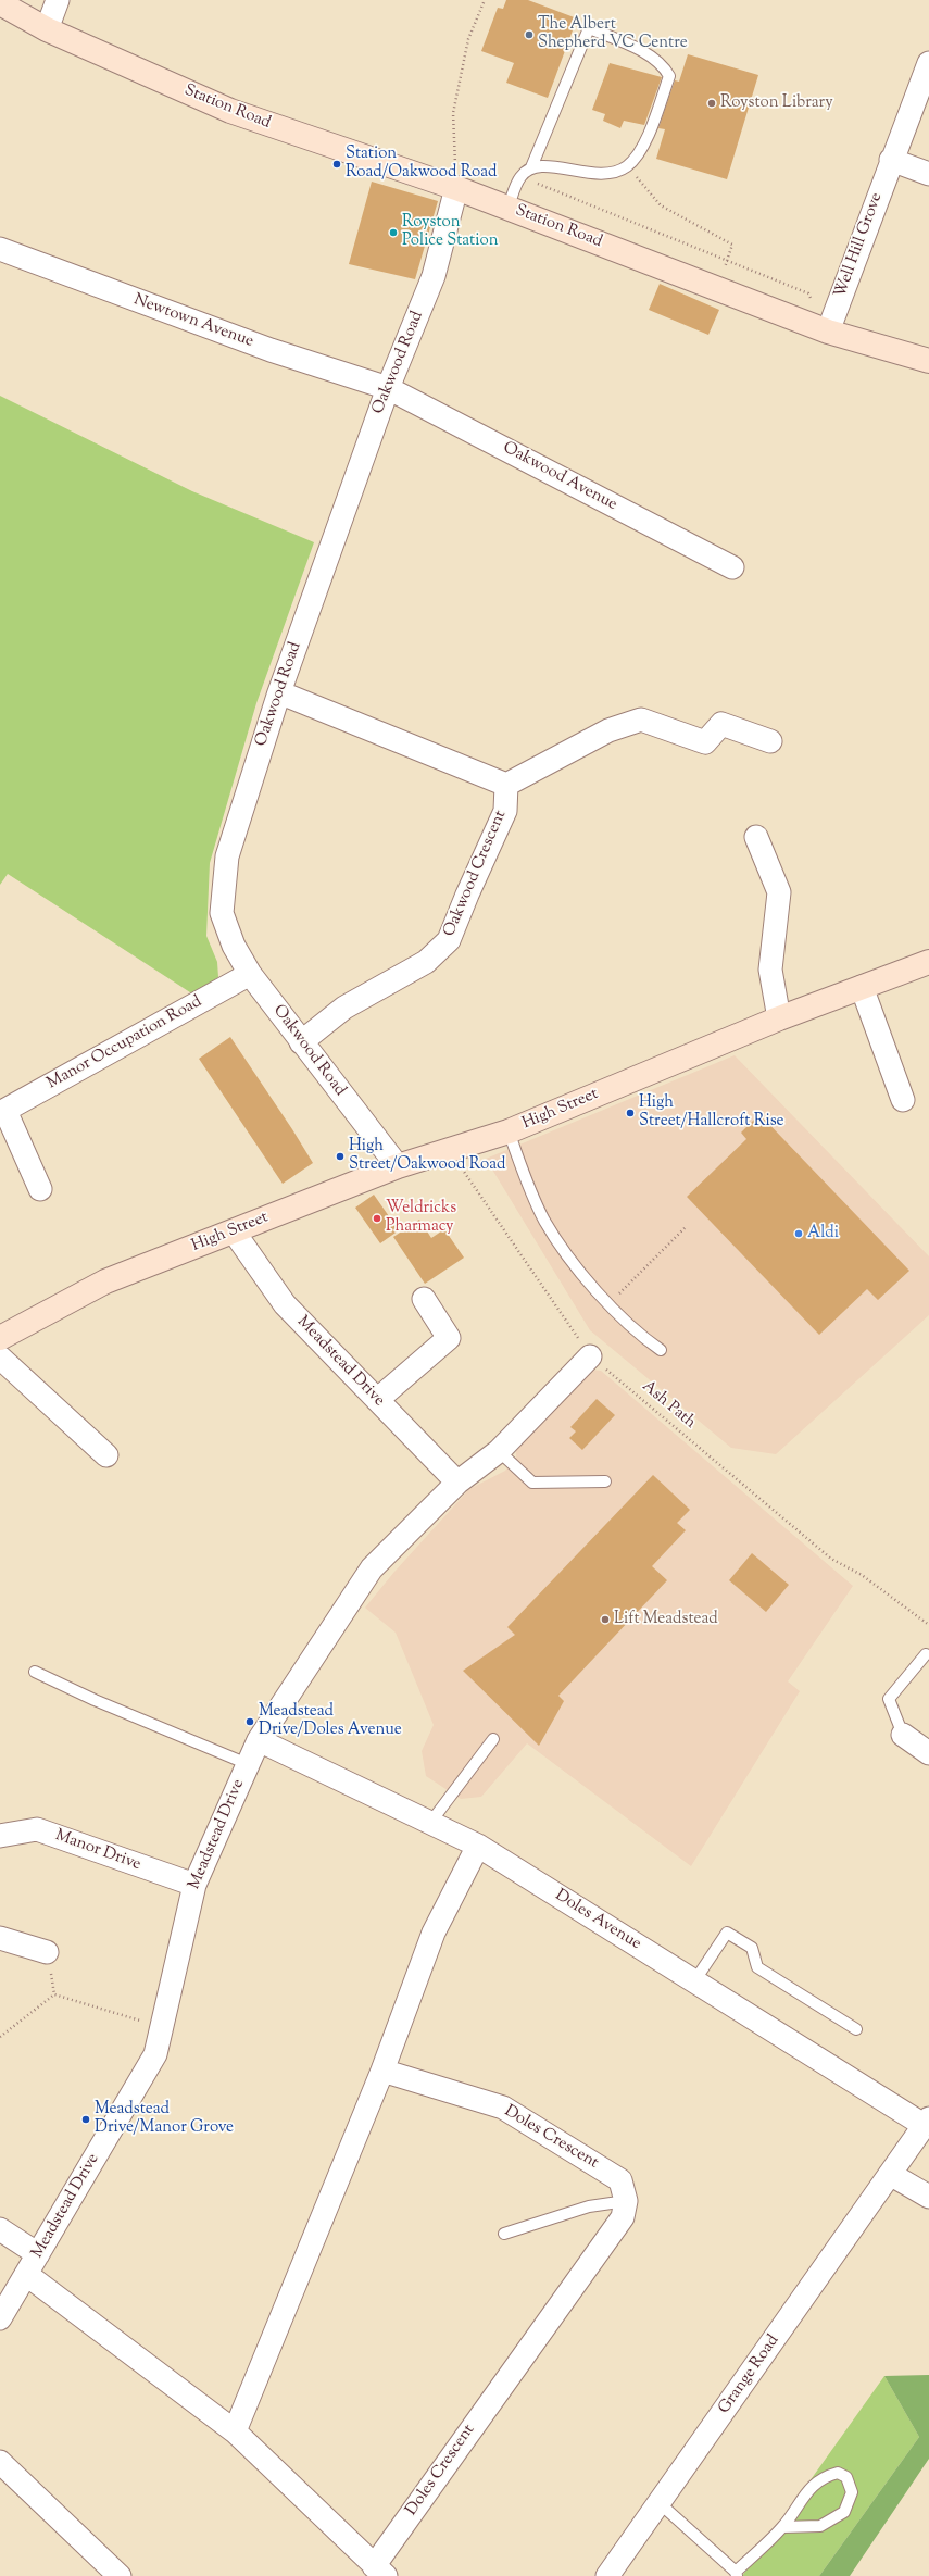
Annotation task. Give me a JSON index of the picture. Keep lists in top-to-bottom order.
{
  "streets": {
    "main road": ["Station Road", "High Street"],
    "street": [
      "Well Hill Grove",
      "Newtown Avenue",
      "Oakwood Road",
      "Oakwood Avenue",
      "Oakwood Crescent",
      "Manor Occupation Road",
      "Meadstead Drive",
      "Manor Drive",
      "Doles Avenue",
      "Doles Crescent",
      "Grange Road"
    ],
    "path": ["Ash Path"]
  },
  "crossings": [
    ["Station Road", "Well Hill Grove"],
    ["Station Road", "Oakwood Road"],
    ["Newtown Avenue", "Oakwood Road"],
    ["Newtown Avenue", "Oakwood Avenue"],
    ["Oakwood Road", "Oakwood Avenue"],
    ["Oakwood Road", "Oakwood Crescent"],
    ["Oakwood Road", "Manor Occupation Road"],
    ["Oakwood Road", "High Street"],
    ["High Street", "Meadstead Drive"],
    ["High Street", "Ash Path"],
    ["Meadstead Drive", "Ash Path"],
    ["Meadstead Drive", "Manor Drive"],
    ["Meadstead Drive", "Doles Avenue"],
    ["Doles Avenue", "Grange Road"]
  ],
  "places": [
    "The Albert Shepherd VC Centre",
    "Royston Library",
    "Station Road/Oakwood Road",
    "Royston Police Station",
    "High Street/Hallcroft Rise",
    "High Street/Oakwood Road",
    "Weldricks Pharmacy",
    "Aldi",
    "Lift Meadstead",
    "Meadstead Drive/Doles Avenue",
    "Meadstead Drive/Manor Grove"
  ]
}
